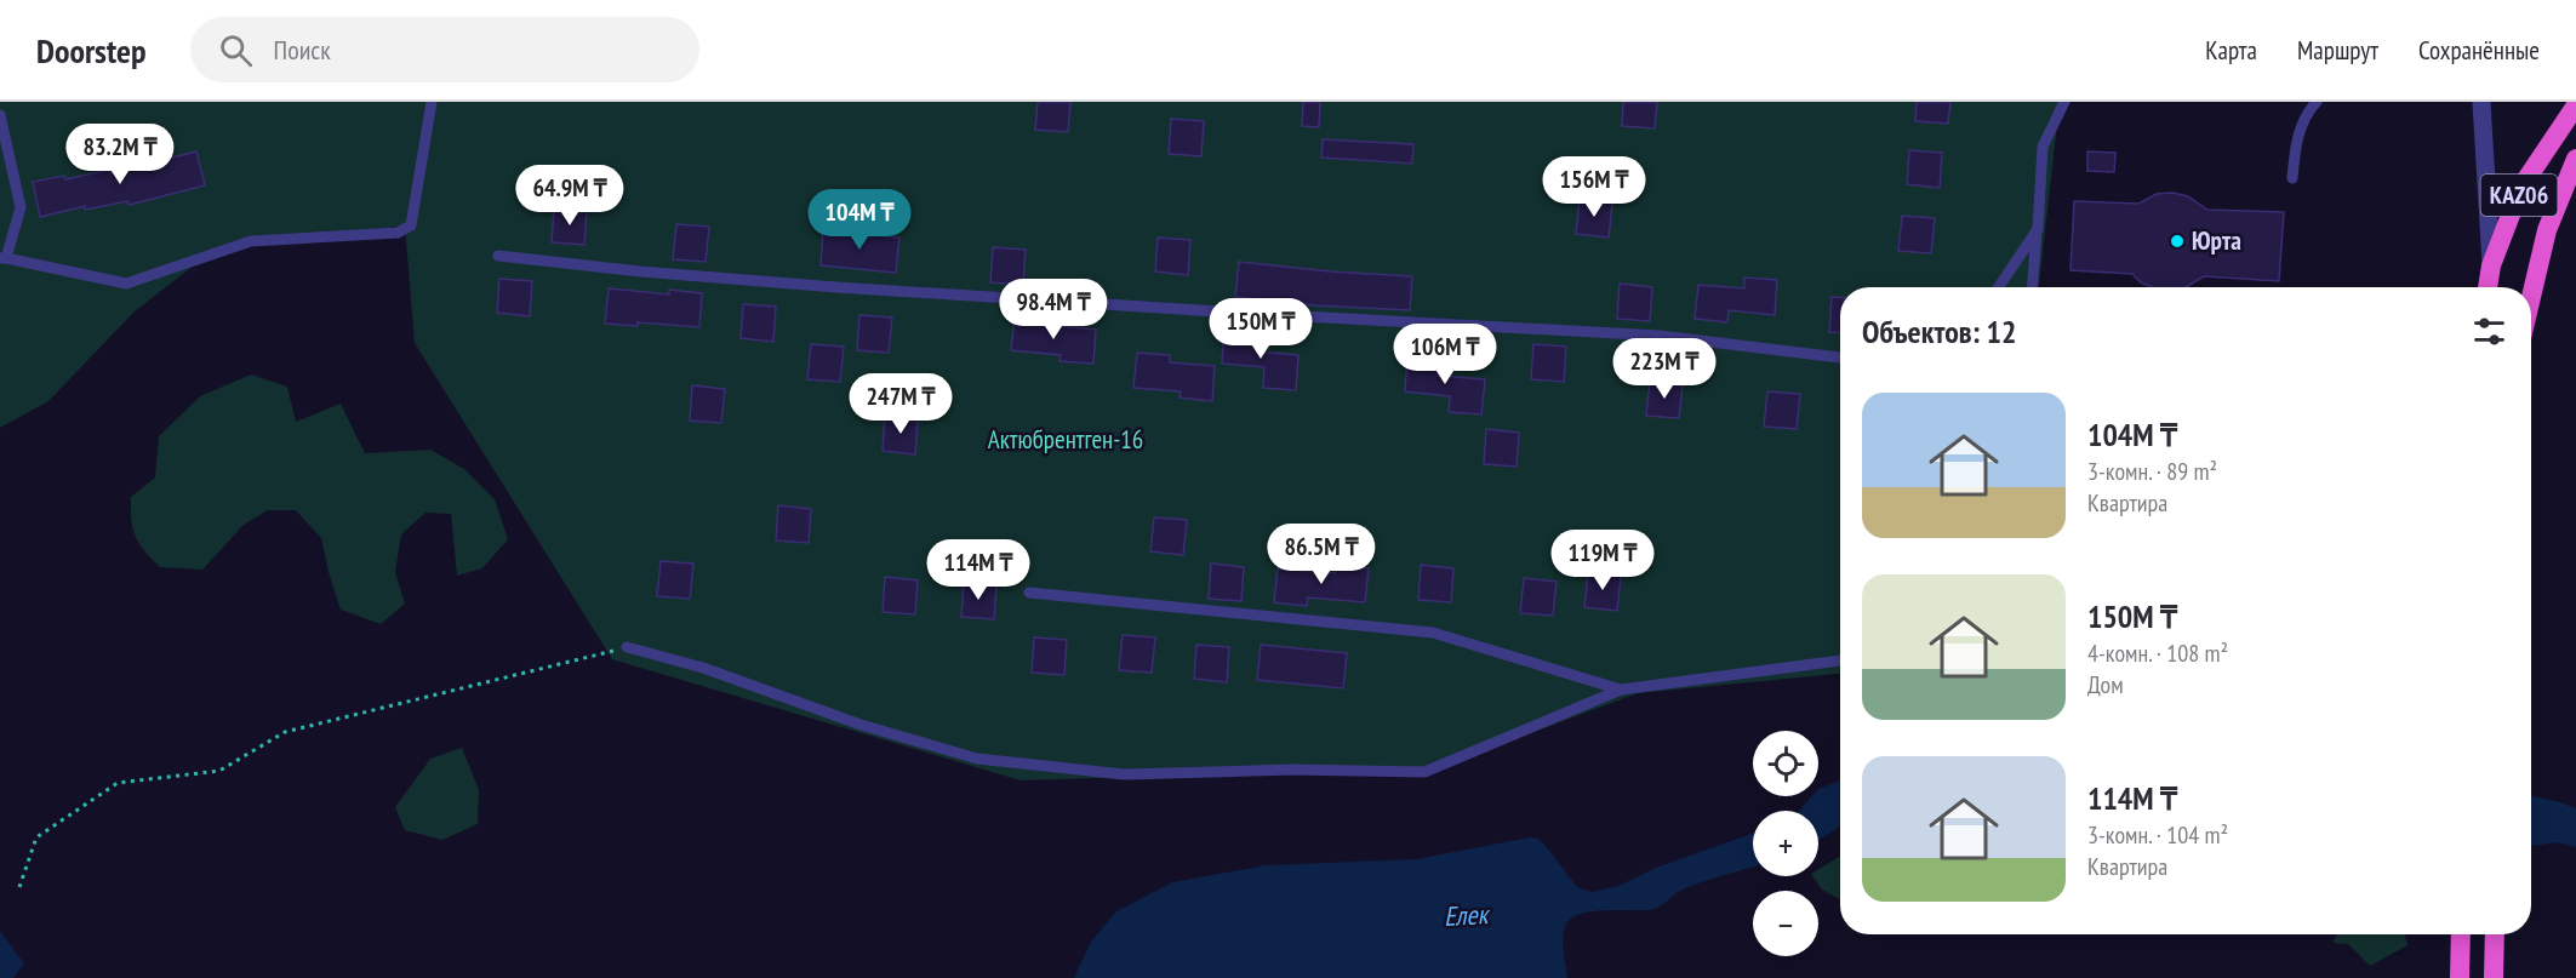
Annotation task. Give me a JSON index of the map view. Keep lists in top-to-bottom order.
{
  "streets": {
    "highway": ["KАZ06"]
  },
  "water": ["Елек"],
  "parks": ["Актюбрентген-16"],
  "places": ["Юрта"],
  "page": {
    "header": "Doorstep",
    "search": "Поиск",
    "nav": ["Карта", "Маршрут", "Сохранённые"],
    "price": [
      "83.2M ₸",
      "156M ₸",
      "64.9M ₸",
      "104M ₸",
      "98.4M ₸",
      "150M ₸",
      "106M ₸",
      "223M ₸",
      "247M ₸",
      "86.5M ₸",
      "119M ₸",
      "114M ₸"
    ],
    "heading": "Объектов: 12",
    "list": [
      {
        "name": "104M ₸",
        "note": "3-комн. · 89 m² · Квартира"
      },
      {
        "name": "150M ₸",
        "note": "4-комн. · 108 m² · Дом"
      },
      {
        "name": "114M ₸",
        "note": "3-комн. · 104 m² · Квартира"
      }
    ],
    "map_buttons": ["+", "−"]
  }
}
